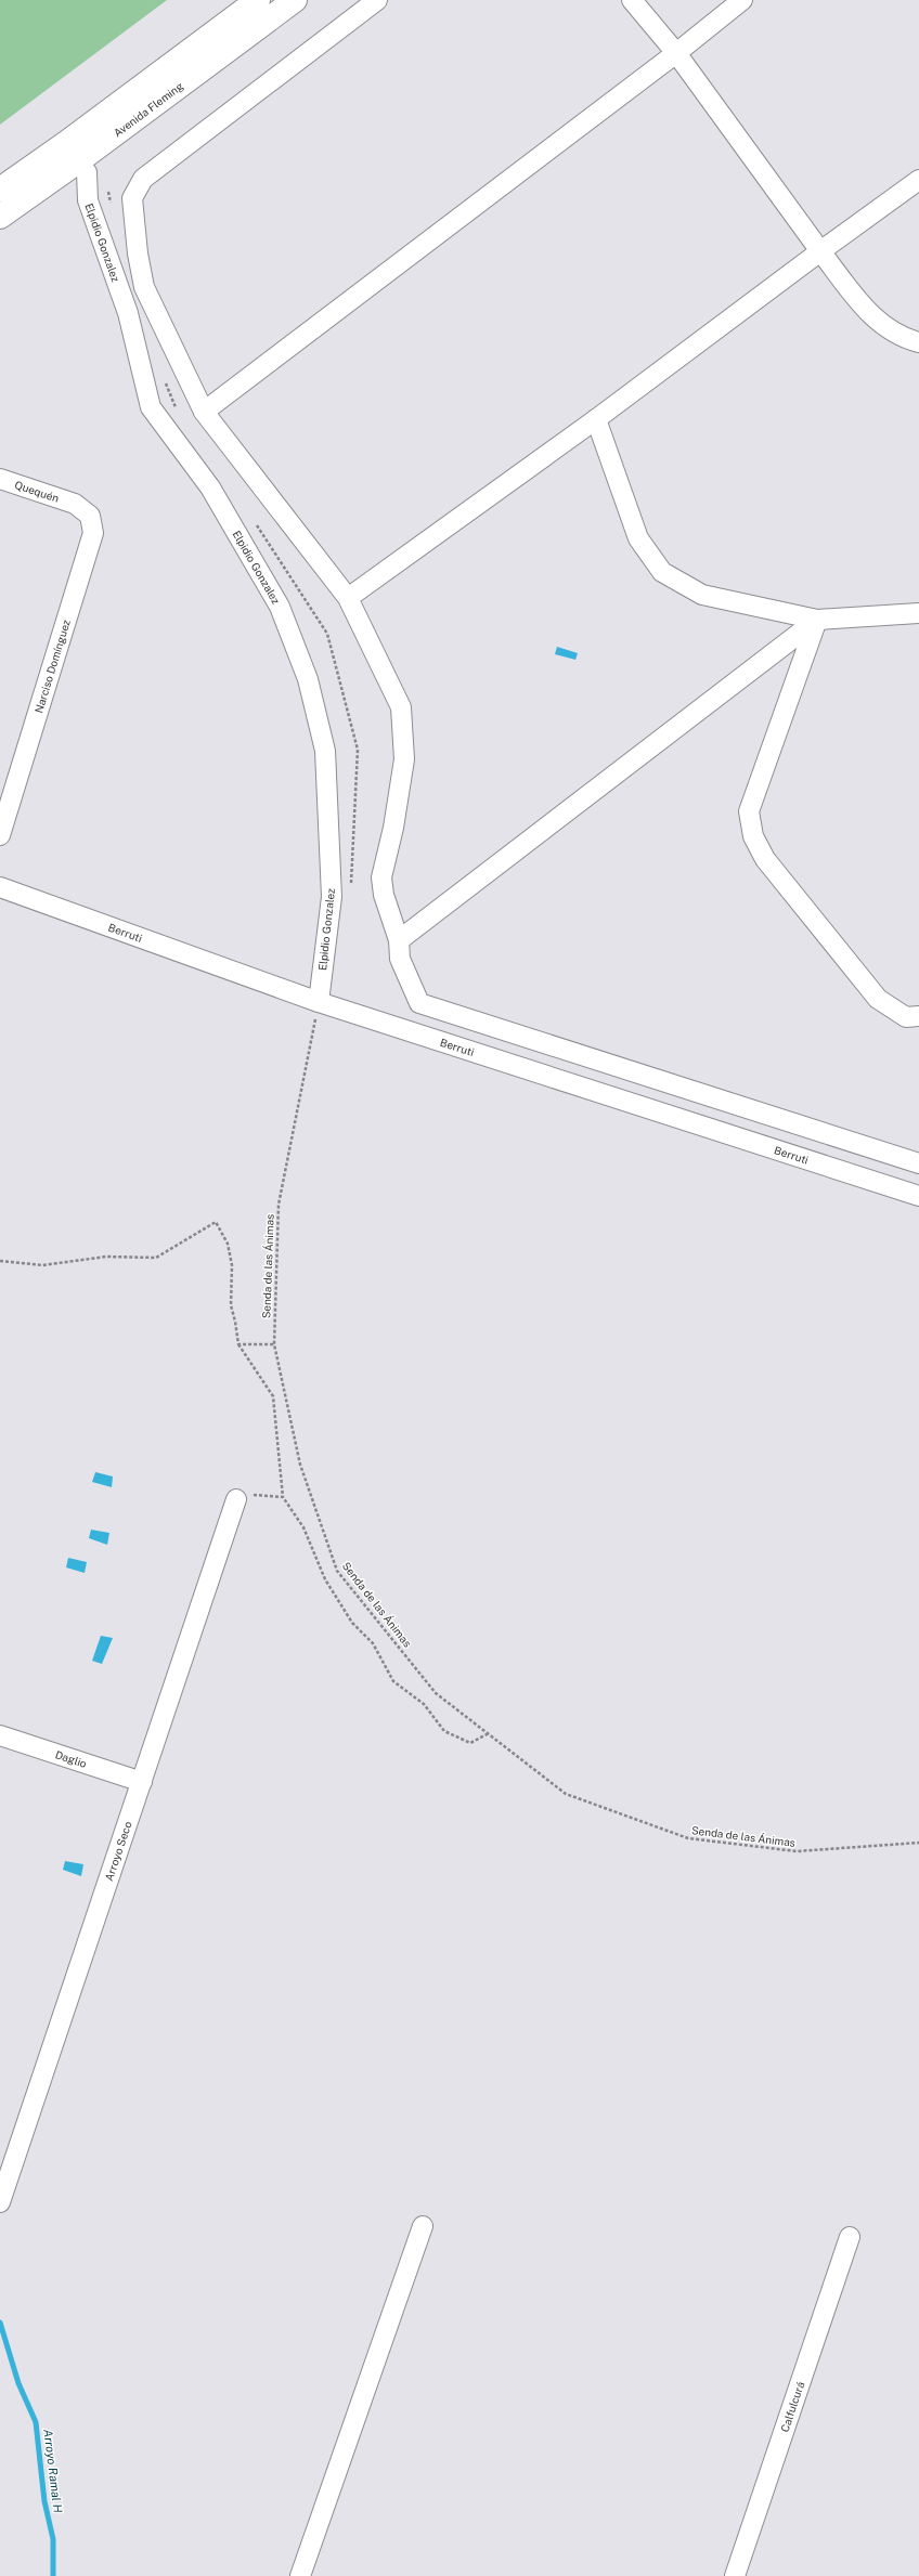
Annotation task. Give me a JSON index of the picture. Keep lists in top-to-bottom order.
{
  "streets": {
    "main road": ["Avenida Fleming"],
    "street": [
      "Elpidio Gonzalez",
      "Quequén",
      "Narciso Domínguez",
      "Berruti",
      "Daglio",
      "Arroyo Seco",
      "Calfulcurá"
    ],
    "path": ["Senda de las Ánimas"]
  },
  "crossings": [
    ["Avenida Fleming", "Elpidio Gonzalez"],
    ["Elpidio Gonzalez", "Berruti"],
    ["Elpidio Gonzalez", "Senda de las Ánimas"],
    ["Quequén", "Narciso Domínguez"],
    ["Berruti", "Senda de las Ánimas"],
    ["Daglio", "Arroyo Seco"]
  ],
  "water": ["Arroyo Ramal H"]
}
